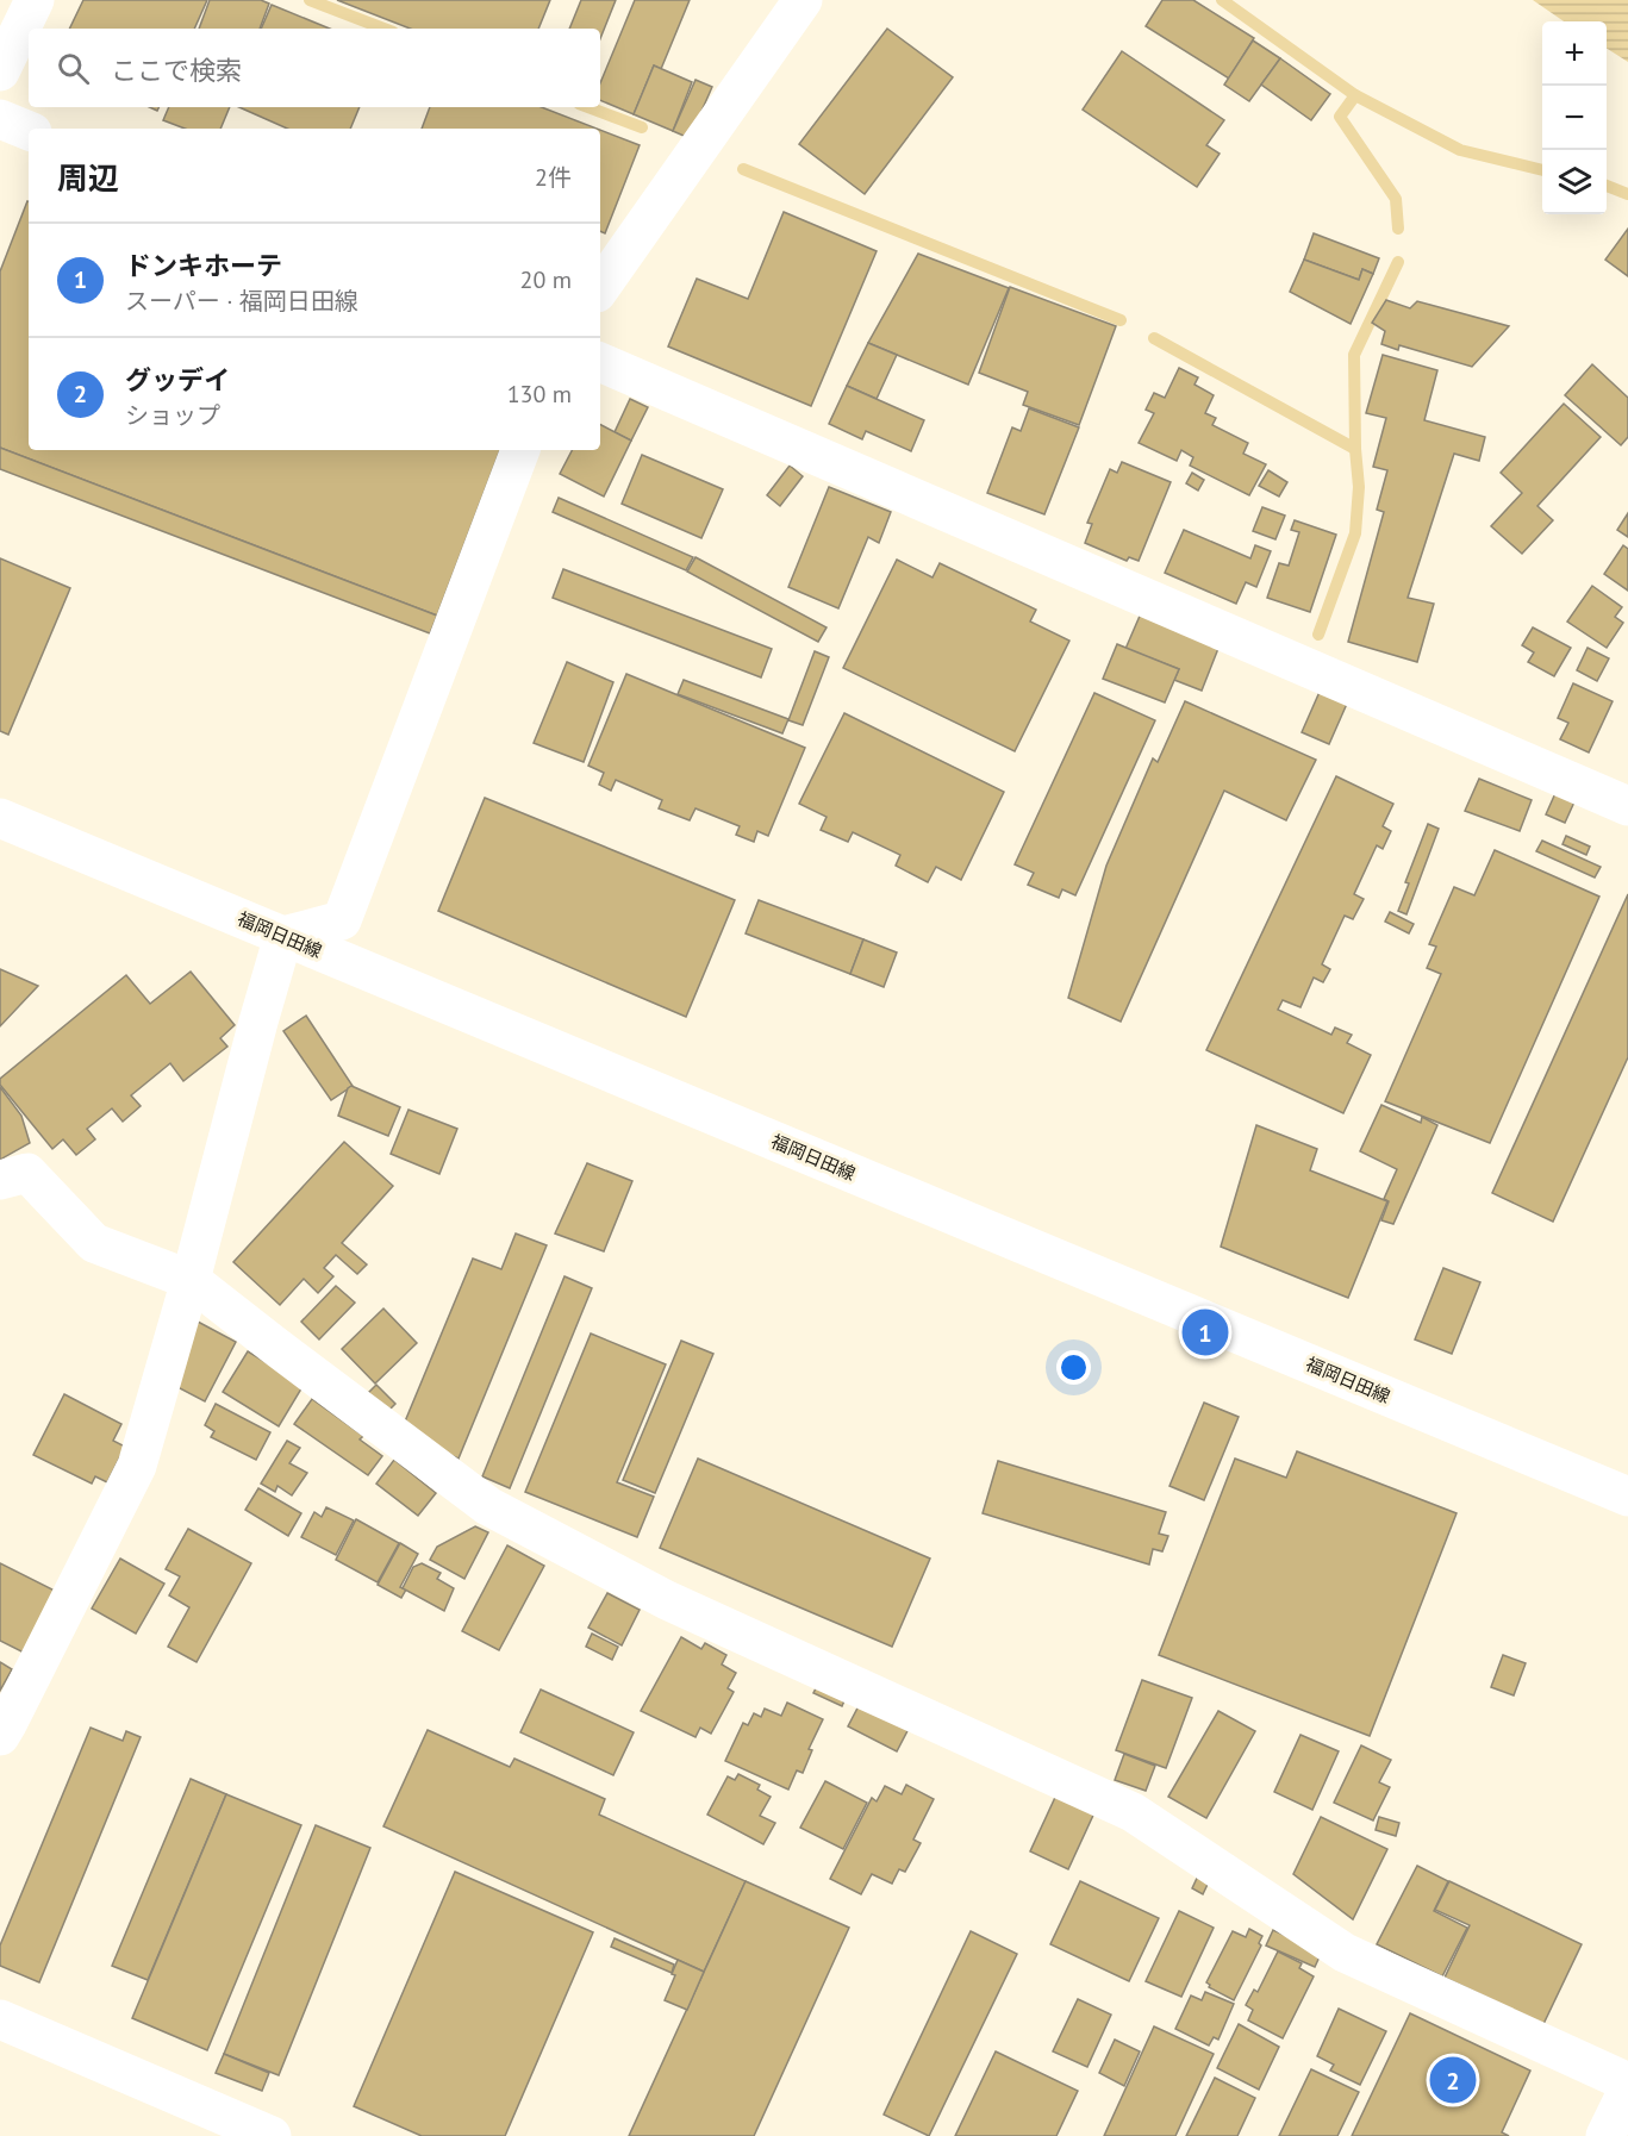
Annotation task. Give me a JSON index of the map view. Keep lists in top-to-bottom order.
{
  "streets": {
    "street": ["福岡日田線"]
  },
  "page": {
    "map_buttons": ["+", "−"],
    "search": "ここで検索",
    "heading": ["周辺", "2件"],
    "list": [
      {
        "mark": "1",
        "name": "ドンキホーテ",
        "note": "スーパー · 福岡日田線",
        "value": "20 m"
      },
      {
        "mark": "2",
        "name": "グッデイ",
        "note": "ショップ",
        "value": "130 m"
      }
    ],
    "pins": ["1", "2"]
  }
}
